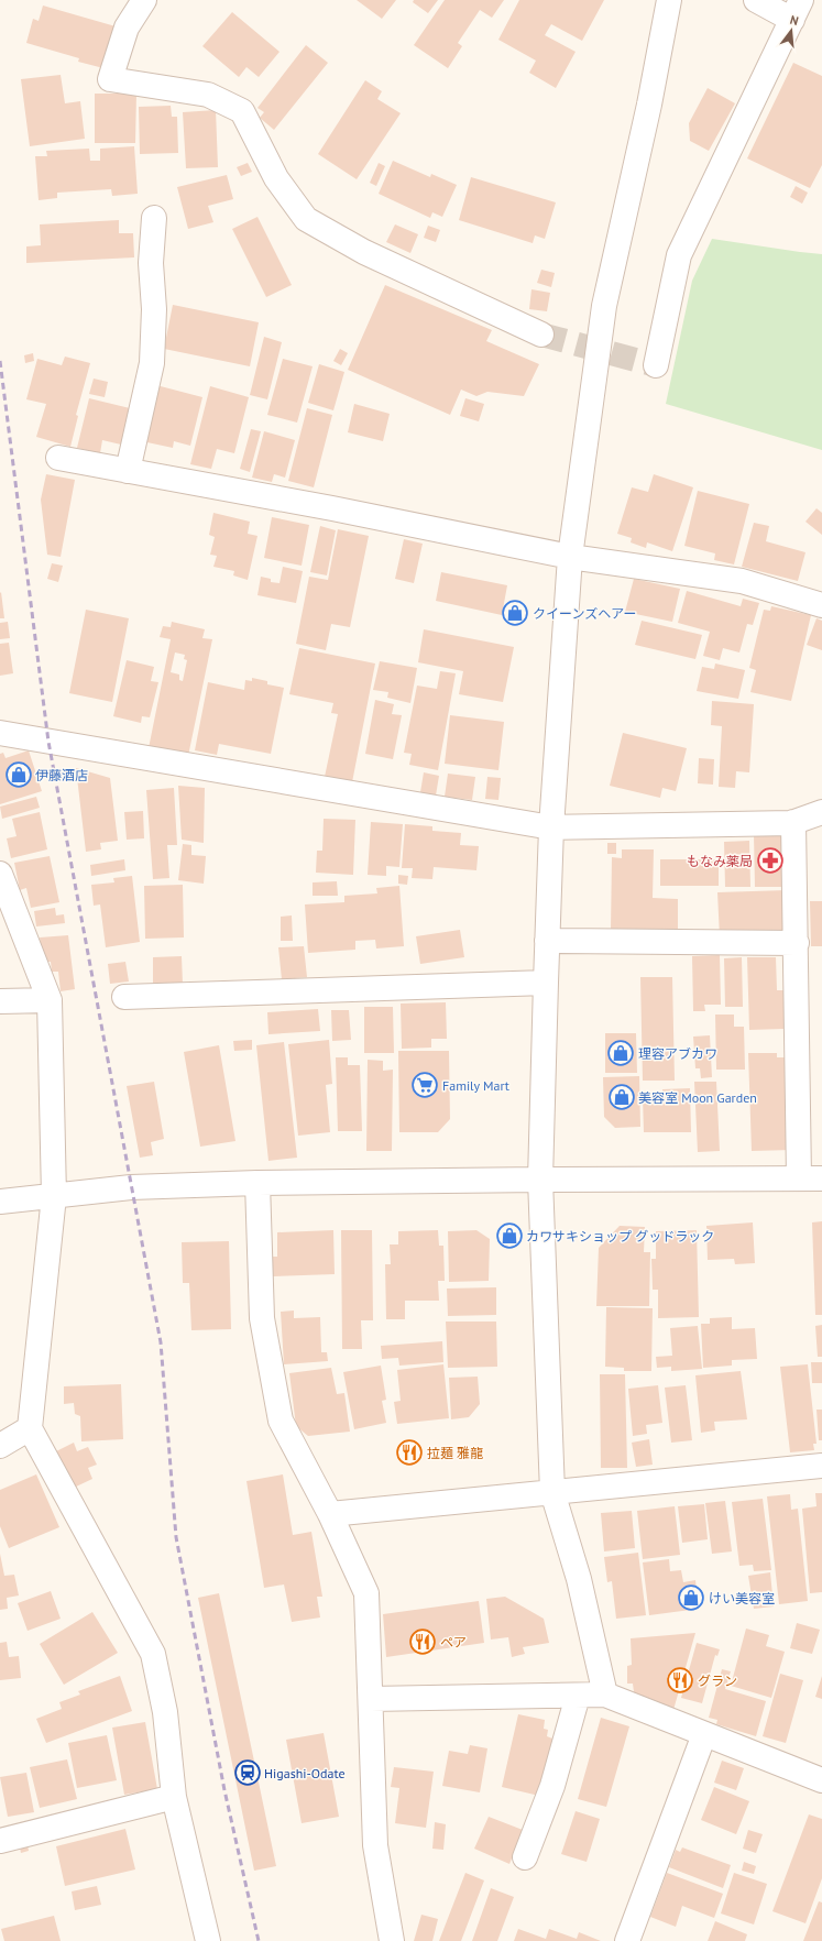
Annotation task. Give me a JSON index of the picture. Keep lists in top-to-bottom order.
{
  "places": {
    "shop": [
      "クイーンズヘアー",
      "伊藤酒店",
      "理容アブカワ",
      "美容室 Moon Garden",
      "カワサキショップ グッドラック",
      "けい美容室"
    ],
    "pharmacy": ["もなみ薬局"],
    "supermarket": ["Family Mart"],
    "restaurant": ["拉麺 雅龍", "ペア", "グラン"],
    "station": ["Higashi-Odate"]
  },
  "north": "top"
}
